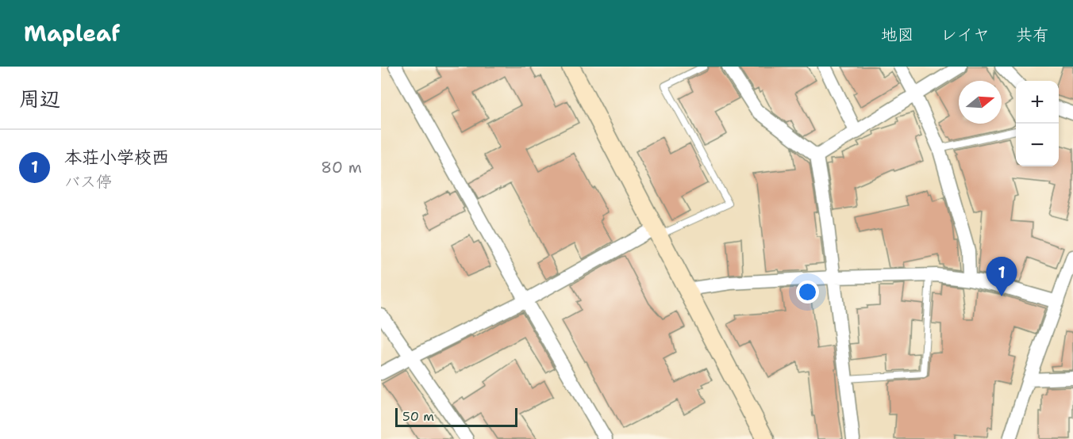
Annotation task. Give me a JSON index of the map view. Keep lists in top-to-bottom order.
{
  "scale_bar": "50 m",
  "north": "right",
  "page": {
    "header": "Mapleaf",
    "nav": ["地図", "レイヤ", "共有"],
    "heading": "周辺",
    "map_buttons": ["+", "−"],
    "list": [
      {
        "mark": "1",
        "name": "本荘小学校西",
        "note": "バス停",
        "value": "80 m"
      }
    ],
    "pins": "1",
    "scale": "50 m"
  }
}
